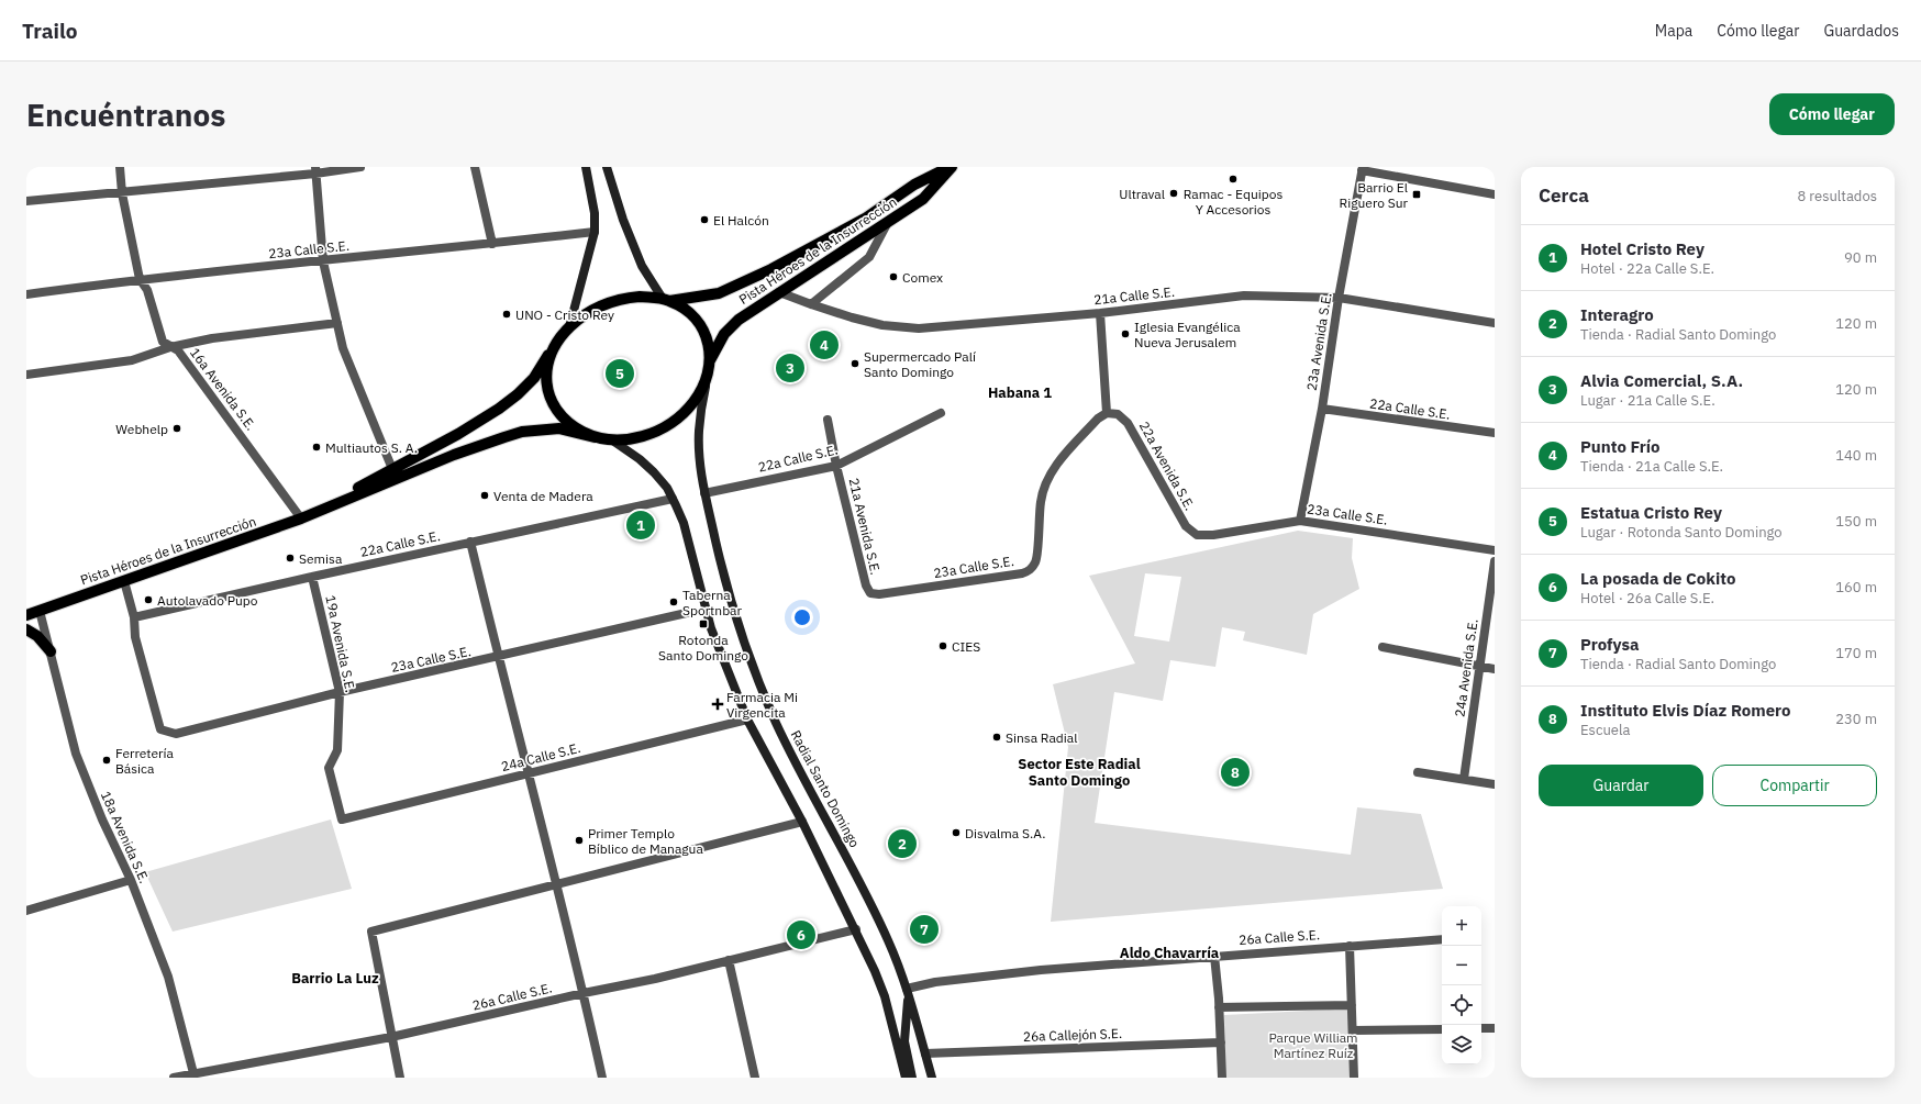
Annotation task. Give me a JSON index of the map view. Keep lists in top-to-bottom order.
{
  "streets": {
    "main road": ["Pista Héroes de la Insurrección", "Radial Santo Domingo"],
    "street": [
      "23a Calle S.E.",
      "21a Calle S.E.",
      "23a Avenida S.E.",
      "16a Avenida S.E.",
      "22a Calle S.E.",
      "22a Avenida S.E.",
      "21a Avenida S.E.",
      "19a Avenida S.E.",
      "24a Avenida S.E.",
      "24a Calle S.E.",
      "18a Avenida S.E.",
      "26a Calle S.E.",
      "26a Callejón S.E."
    ]
  },
  "crossings": [
    ["23a Calle S.E.", "23a Avenida S.E."],
    ["23a Calle S.E.", "16a Avenida S.E."],
    ["23a Calle S.E.", "22a Calle S.E."],
    ["23a Calle S.E.", "22a Avenida S.E."],
    ["23a Calle S.E.", "21a Avenida S.E."],
    ["23a Calle S.E.", "19a Avenida S.E."],
    ["Pista Héroes de la Insurrección", "21a Calle S.E."],
    ["Pista Héroes de la Insurrección", "16a Avenida S.E."],
    ["Pista Héroes de la Insurrección", "Radial Santo Domingo"],
    ["Pista Héroes de la Insurrección", "18a Avenida S.E."],
    ["21a Calle S.E.", "23a Avenida S.E."],
    ["23a Avenida S.E.", "22a Calle S.E."],
    ["22a Calle S.E.", "21a Avenida S.E."],
    ["22a Calle S.E.", "19a Avenida S.E."],
    ["22a Calle S.E.", "Radial Santo Domingo"],
    ["19a Avenida S.E.", "24a Calle S.E."],
    ["Radial Santo Domingo", "26a Calle S.E."],
    ["Radial Santo Domingo", "26a Callejón S.E."],
    ["18a Avenida S.E.", "26a Calle S.E."]
  ],
  "districts": [
    "Habana 1",
    "Sector Este Radial Santo Domingo",
    "Aldo Chavarría",
    "Barrio La Luz"
  ],
  "parks": ["Parque William Martínez Ruíz"],
  "places": {
    "other": [
      "Ramac - Equipos Y Accesorios",
      "Ultraval",
      "El Halcón",
      "Comex",
      "UNO - Cristo Rey",
      "Iglesia Evangélica Nueva Jerusalem",
      "Supermercado Palí Santo Domingo",
      "Webhelp",
      "Multiautos S. A.",
      "Venta de Madera",
      "Semisa",
      "Autolavado Pupo",
      "Taberna Sportnbar",
      "CIES",
      "Sinsa Radial",
      "Ferretería Básica",
      "Disvalma S.A.",
      "Primer Templo Bíblico de Managua"
    ],
    "transit": ["Barrio El Riguero Sur", "Rotonda Santo Domingo"],
    "health": ["Farmacia Mi Virgencita"]
  },
  "page": {
    "header": "Trailo",
    "nav": ["Mapa", "Cómo llegar", "Guardados"],
    "buttons": [
      "Cómo llegar",
      ["Guardar", "Compartir"]
    ],
    "title": "Encuéntranos",
    "heading": ["Cerca", "8 resultados"],
    "list": [
      {
        "mark": "1",
        "name": "Hotel Cristo Rey",
        "note": "Hotel · 22a Calle S.E.",
        "value": "90 m"
      },
      {
        "mark": "2",
        "name": "Interagro",
        "note": "Tienda · Radial Santo Domingo",
        "value": "120 m"
      },
      {
        "mark": "3",
        "name": "Alvia Comercial, S.A.",
        "note": "Lugar · 21a Calle S.E.",
        "value": "120 m"
      },
      {
        "mark": "4",
        "name": "Punto Frío",
        "note": "Tienda · 21a Calle S.E.",
        "value": "140 m"
      },
      {
        "mark": "5",
        "name": "Estatua Cristo Rey",
        "note": "Lugar · Rotonda Santo Domingo",
        "value": "150 m"
      },
      {
        "mark": "6",
        "name": "La posada de Cokito",
        "note": "Hotel · 26a Calle S.E.",
        "value": "160 m"
      },
      {
        "mark": "7",
        "name": "Profysa",
        "note": "Tienda · Radial Santo Domingo",
        "value": "170 m"
      },
      {
        "mark": "8",
        "name": "Instituto Elvis Díaz Romero",
        "note": "Escuela",
        "value": "230 m"
      }
    ],
    "pins": [
      "4",
      "3",
      "5",
      "1",
      "8",
      "2",
      "7",
      "6"
    ],
    "map_buttons": ["+", "−"]
  }
}
